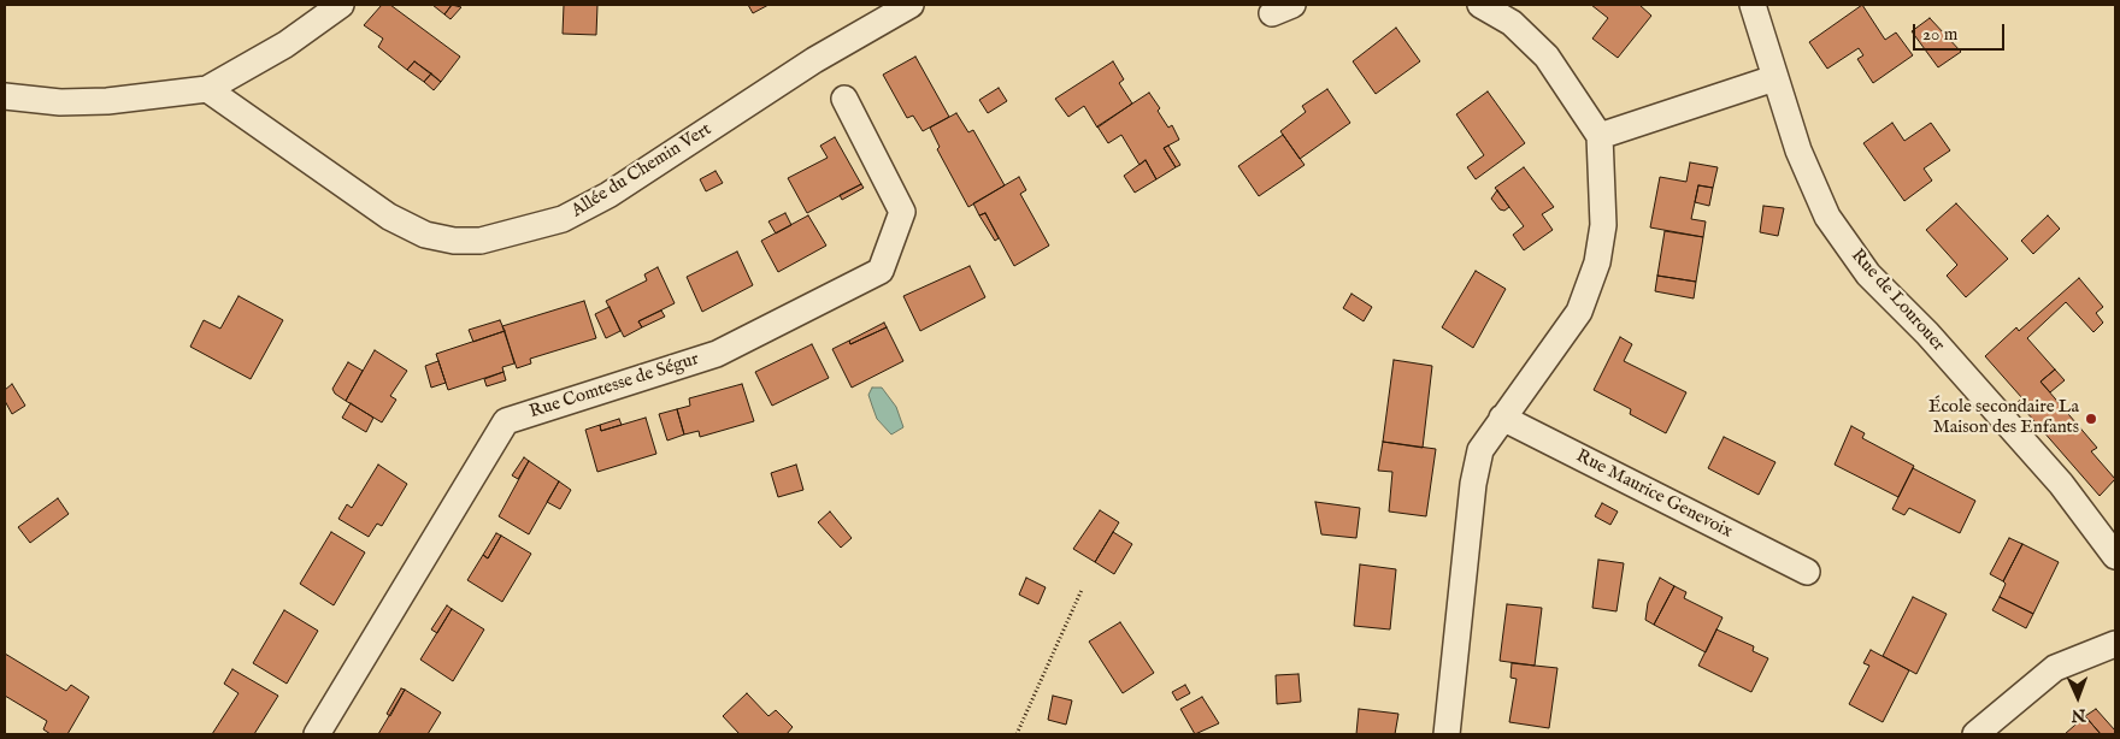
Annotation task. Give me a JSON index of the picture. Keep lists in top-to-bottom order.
{
  "streets": {
    "street": [
      "Allée du Chemin Vert",
      "Rue de Lourouer",
      "Rue Comtesse de Ségur",
      "Rue Maurice Genevoix"
    ]
  },
  "places": ["École secondaire La Maison des Enfants"],
  "scale_bar": "20 m",
  "north": "bottom"
}
